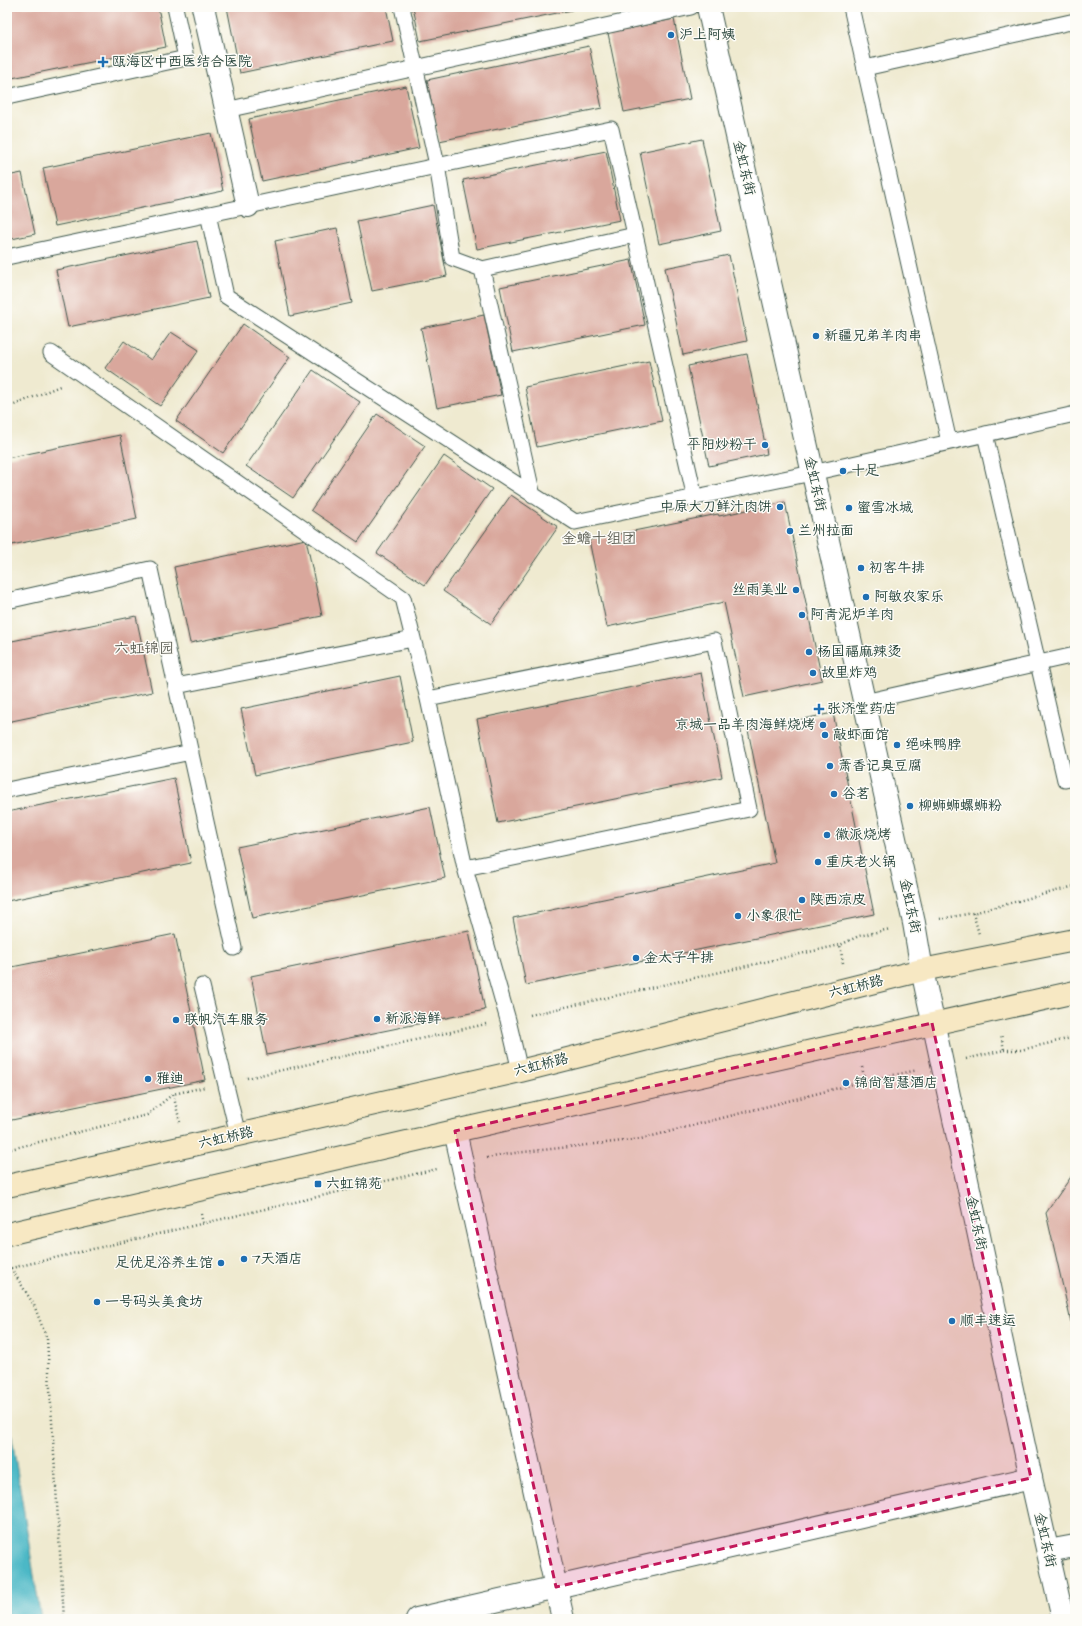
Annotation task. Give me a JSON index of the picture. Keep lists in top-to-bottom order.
{
  "streets": {
    "main road": ["六虹桥路"],
    "street": ["金虹东街"]
  },
  "crossings": [
    ["金虹东街", "六虹桥路"]
  ],
  "districts": ["金蟾十组团", "六虹锦园"],
  "places": {
    "other": [
      "沪上阿姨",
      "新疆兄弟羊肉串",
      "平阳炒粉干",
      "十足",
      "中原大刀鲜汁肉饼",
      "蜜雪冰城",
      "兰州拉面",
      "初客牛排",
      "丝雨美业",
      "阿敏农家乐",
      "阿青泥炉羊肉",
      "杨国福麻辣烫",
      "故里炸鸡",
      "京城一品羊肉海鲜烧烤",
      "敲虾面馆",
      "绝味鸭脖",
      "萧香记臭豆腐",
      "谷茗",
      "柳蛳蛳螺蛳粉",
      "徽派烧烤",
      "重庆老火锅",
      "陕西凉皮",
      "小象很忙",
      "金太子牛排",
      "新派海鲜",
      "联帆汽车服务",
      "雅迪",
      "锦尚智慧酒店",
      "7天酒店",
      "足优足浴养生馆",
      "一号码头美食坊",
      "顺丰速运"
    ],
    "health": ["瓯海区中西医结合医院", "张济堂药店"],
    "transit": ["六虹锦苑"]
  }
}
